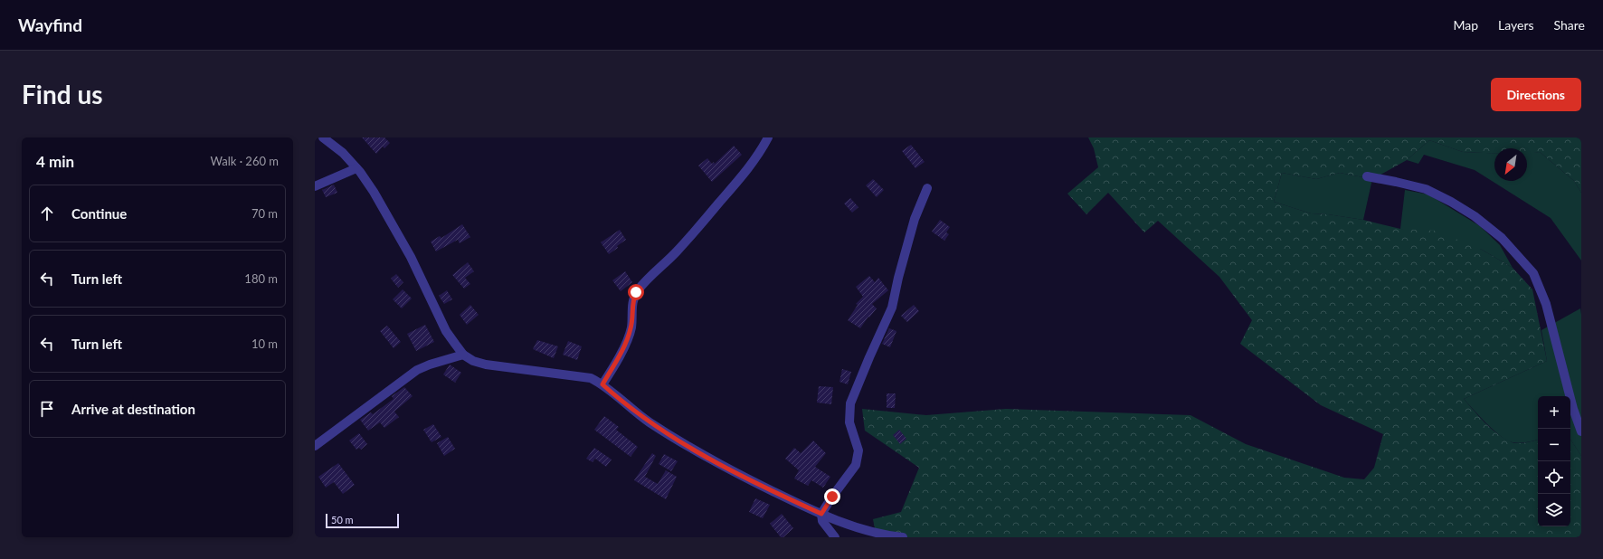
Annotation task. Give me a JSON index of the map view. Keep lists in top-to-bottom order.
{
  "scale_bar": "50 m",
  "north": "bottom left",
  "page": {
    "header": "Wayfind",
    "nav": ["Map", "Layers", "Share"],
    "buttons": "Directions",
    "title": "Find us",
    "heading": ["4 min", "Walk · 260 m"],
    "list": [
      ["Continue", "70 m"],
      ["Turn left", "180 m"],
      ["Turn left", "10 m"],
      "Arrive at destination"
    ],
    "map_buttons": ["+", "−"],
    "scale": "50 m"
  }
}
